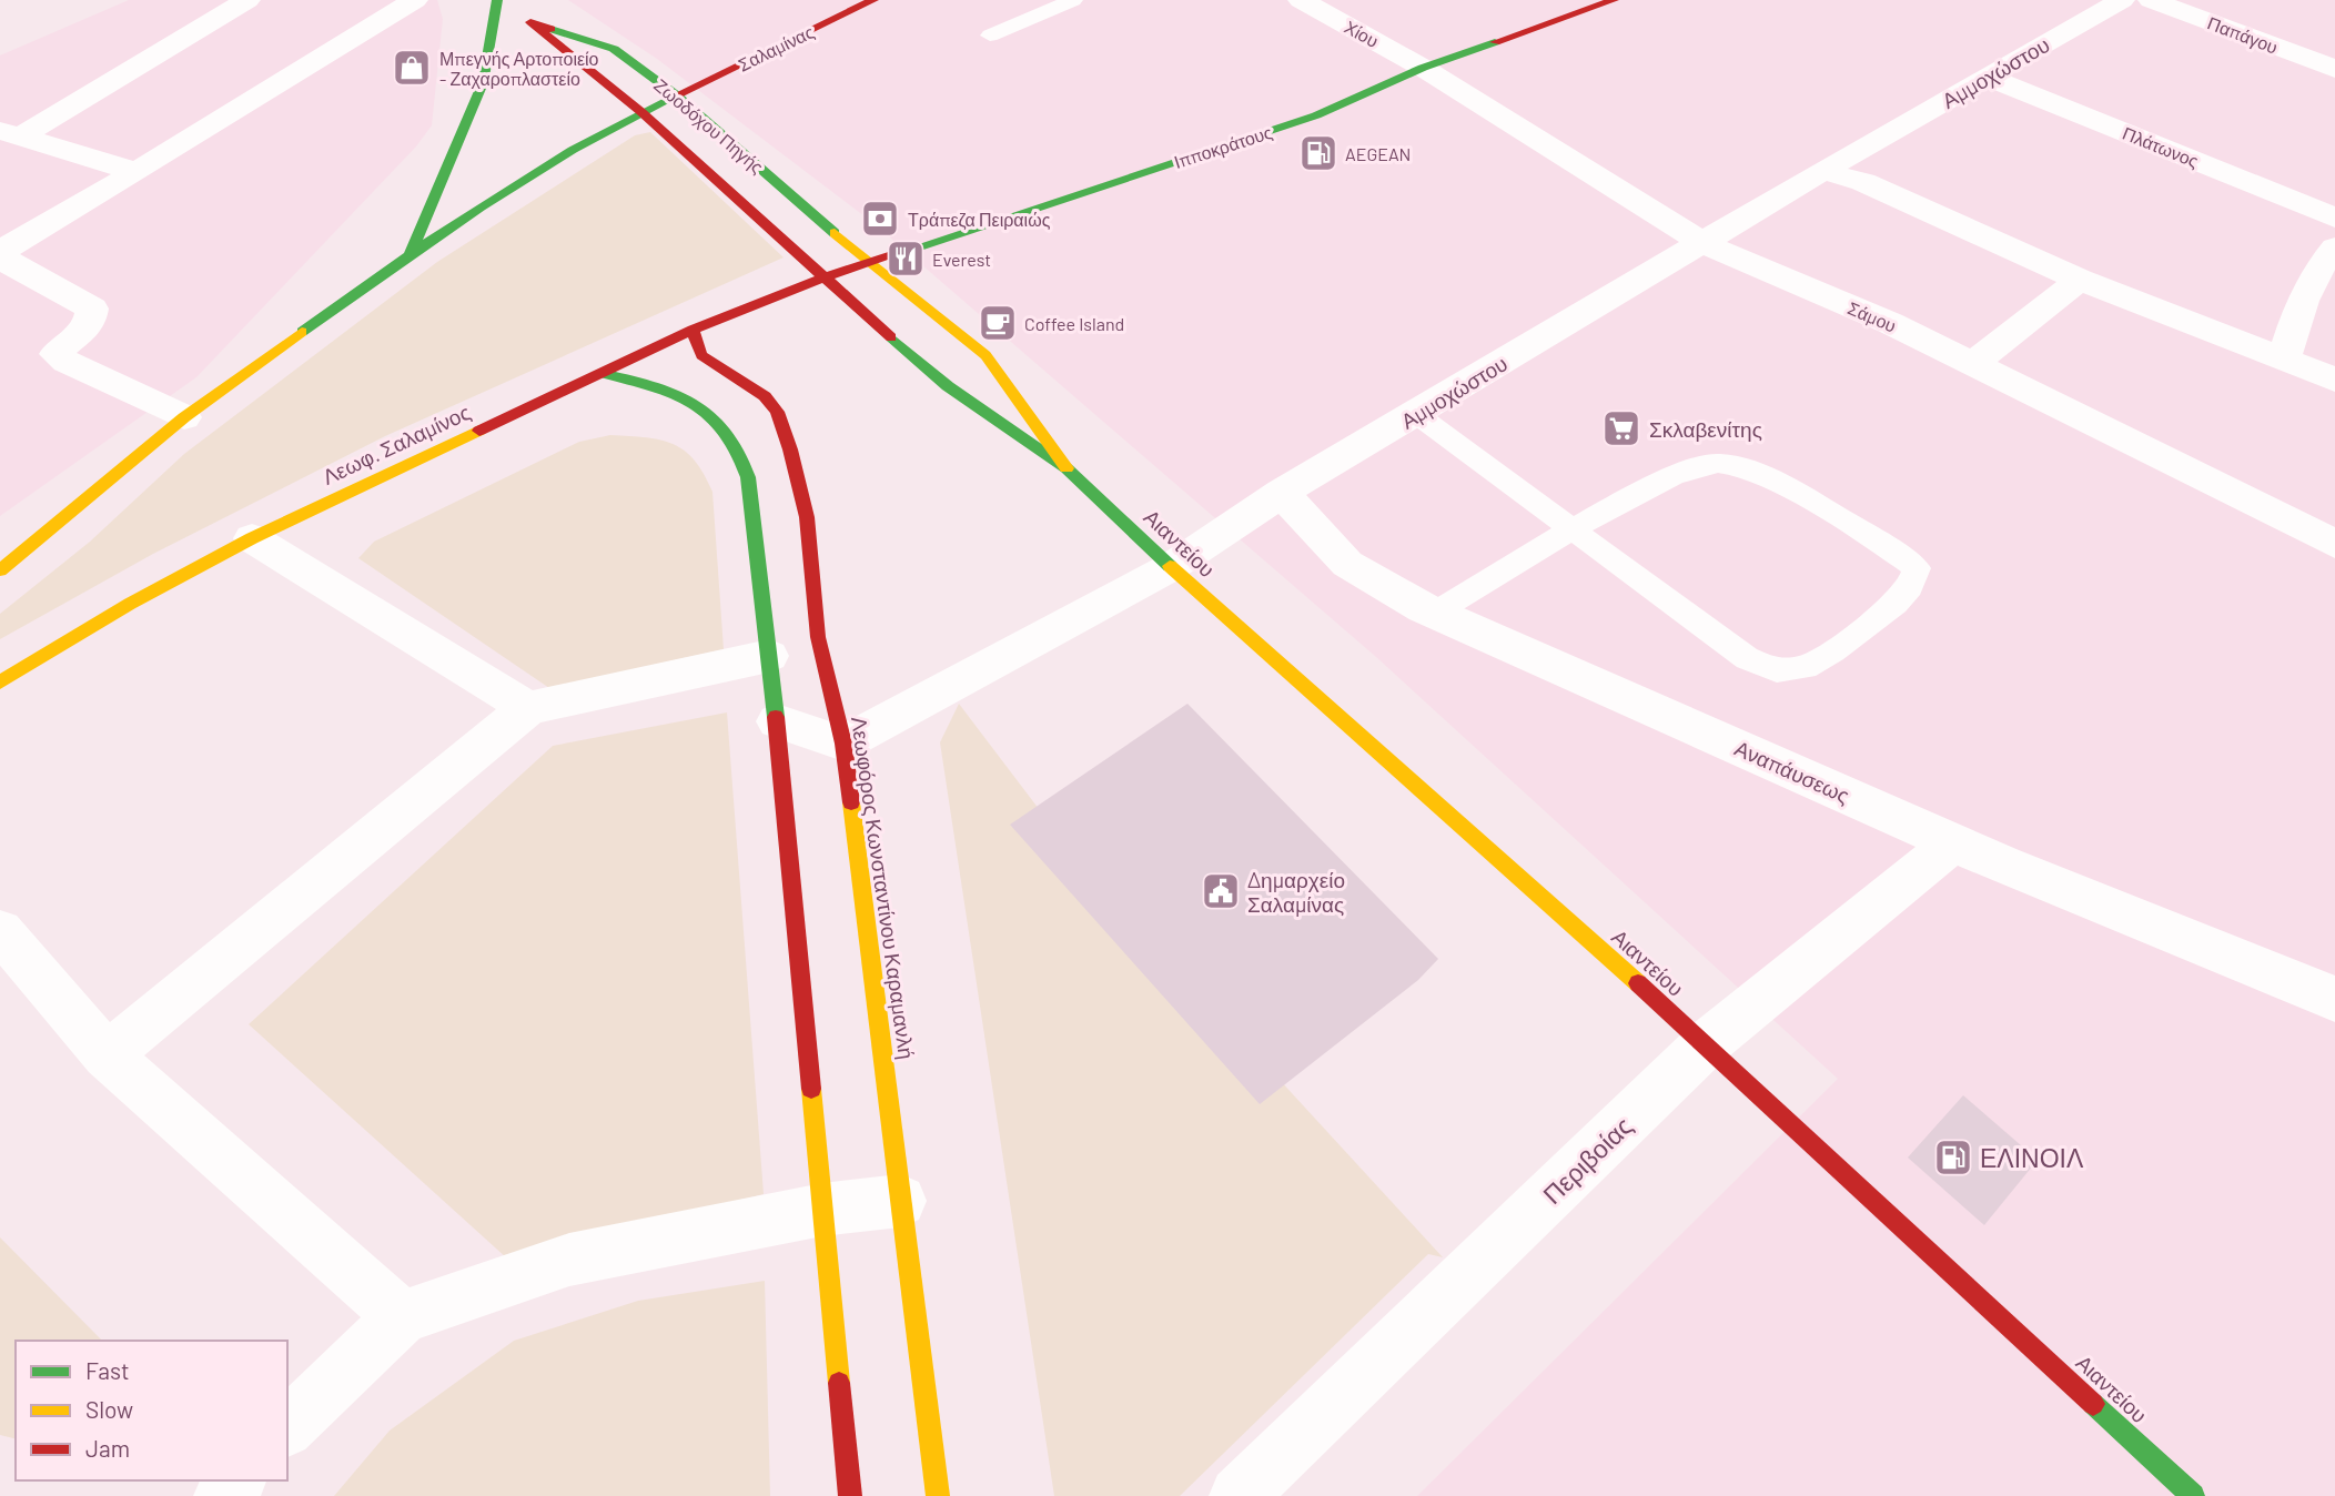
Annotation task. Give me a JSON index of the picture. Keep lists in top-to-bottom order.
{
  "streets": {
    "main road": [
      "Σαλαμίνας",
      "Ζωοδόχου Πηγής",
      "Ιπποκράτους",
      "Λεωφ. Σαλαμίνος",
      "Αιαντείου",
      "Λεωφόρος Κωνσταντίνου Καραμανλή"
    ],
    "street": [
      "Χίου",
      "Παπάγου",
      "Αμμοχώστου",
      "Πλάτωνος",
      "Σάμου",
      "Αναπάυσεως",
      "Περιβοίας"
    ]
  },
  "crossings": [
    ["Χίου", "Ιπποκράτους"],
    ["Χίου", "Σάμου"],
    ["Σαλαμίνας", "Ζωοδόχου Πηγής"],
    ["Αμμοχώστου", "Πλάτωνος"],
    ["Αμμοχώστου", "Σάμου"],
    ["Αμμοχώστου", "Αιαντείου"],
    ["Αμμοχώστου", "Αναπάυσεως"],
    ["Αμμοχώστου", "Λεωφόρος Κωνσταντίνου Καραμανλή"],
    ["Ζωοδόχου Πηγής", "Ιπποκράτους"],
    ["Ζωοδόχου Πηγής", "Λεωφ. Σαλαμίνος"],
    ["Ζωοδόχου Πηγής", "Αιαντείου"],
    ["Ιπποκράτους", "Σάμου"],
    ["Ιπποκράτους", "Λεωφ. Σαλαμίνος"],
    ["Ιπποκράτους", "Αιαντείου"],
    ["Λεωφ. Σαλαμίνος", "Αιαντείου"],
    ["Λεωφ. Σαλαμίνος", "Λεωφόρος Κωνσταντίνου Καραμανλή"],
    ["Αιαντείου", "Περιβοίας"],
    ["Αναπάυσεως", "Περιβοίας"]
  ],
  "places": {
    "shop": ["Μπεγνής Αρτοποιείο - Ζαχαροπλαστείο"],
    "fuel station": ["AEGEAN", "ΕΛΙΝΟΙΛ"],
    "bank": ["Τράπεζα Πειραιώς"],
    "restaurant": ["Everest"],
    "cafe": ["Coffee Island"],
    "supermarket": ["Σκλαβενίτης"],
    "public building": ["Δημαρχείο Σαλαμίνας"]
  },
  "legend": ["Fast", "Slow", "Jam"]
}
